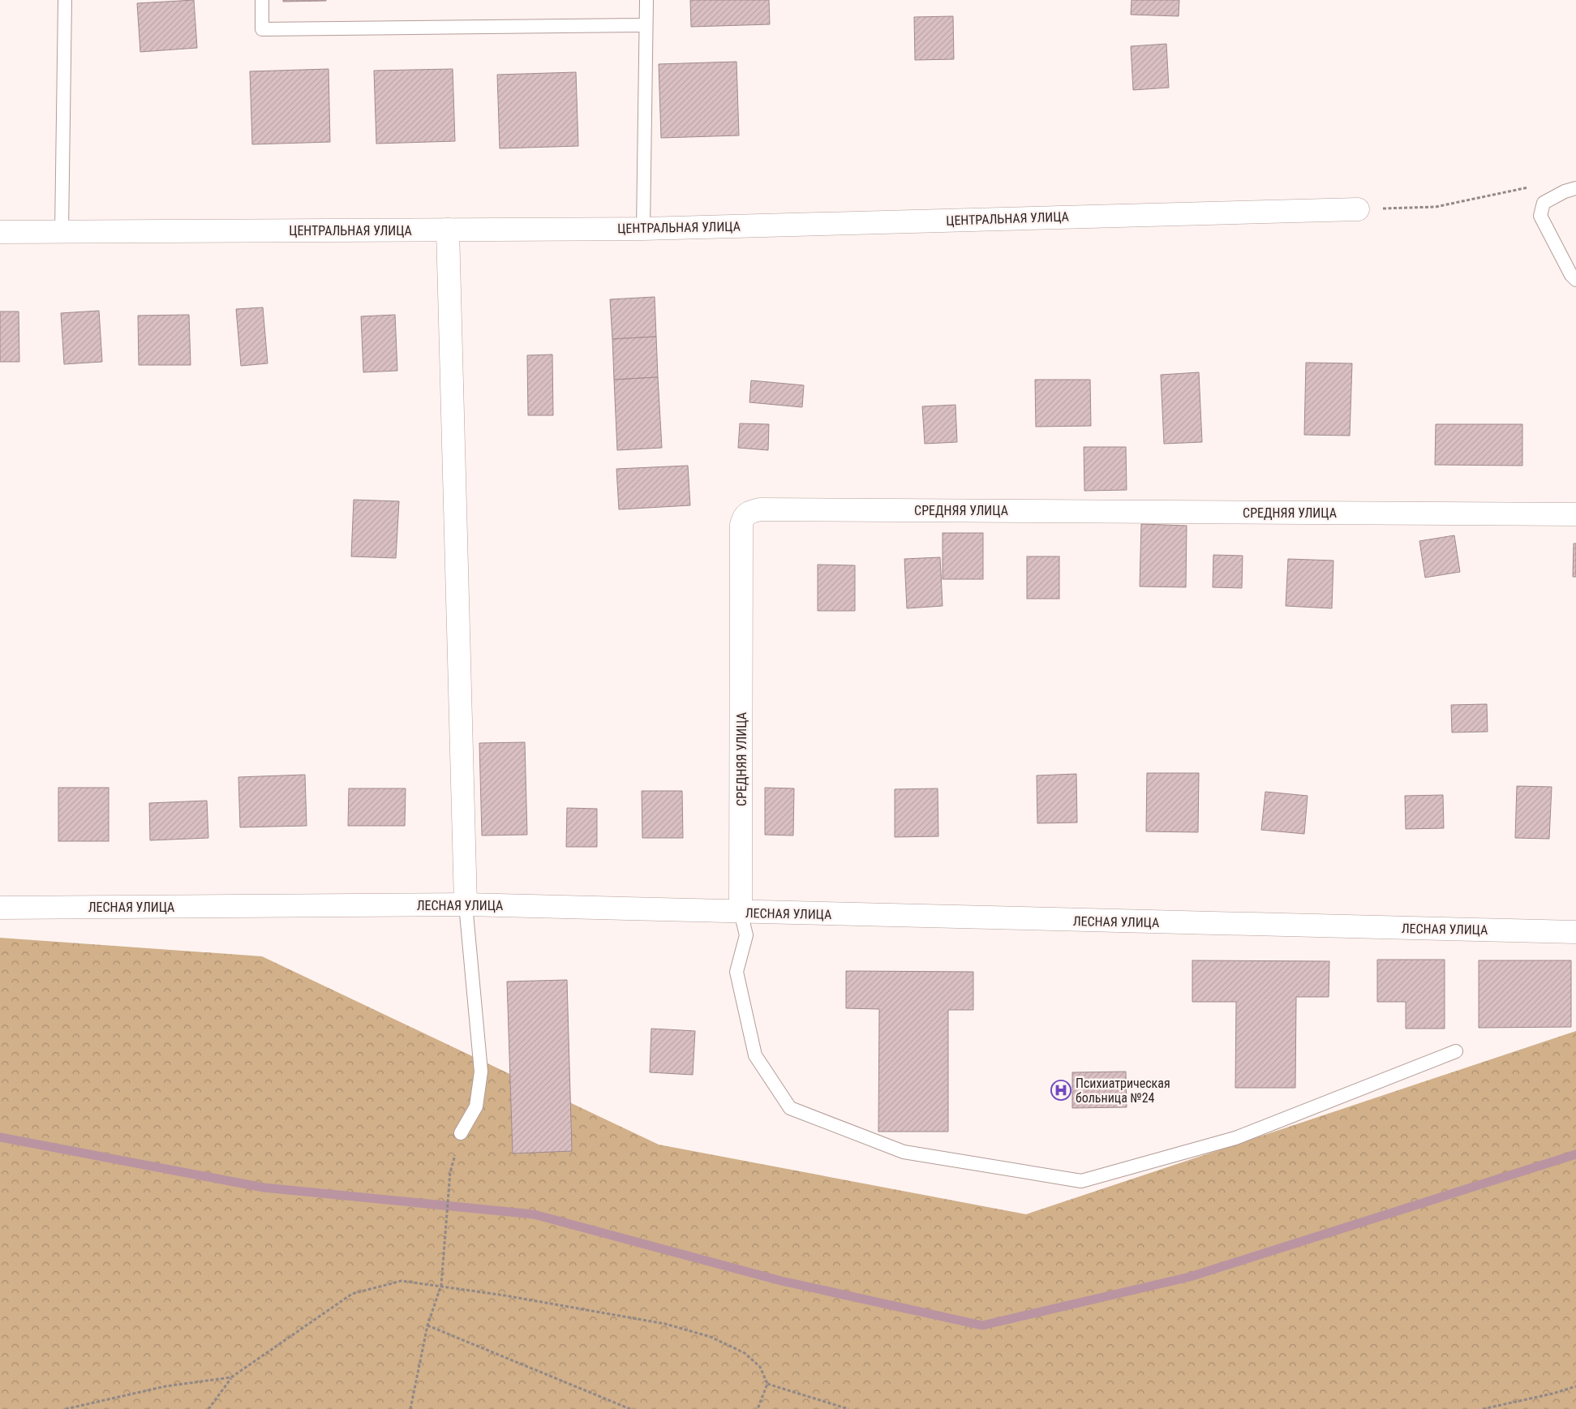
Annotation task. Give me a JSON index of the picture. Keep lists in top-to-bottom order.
{
  "streets": {
    "street": ["ЦЕНТРАЛЬНАЯ УЛИЦА", "СРЕДНЯЯ УЛИЦА", "ЛЕСНАЯ УЛИЦА"]
  },
  "crossings": [
    ["СРЕДНЯЯ УЛИЦА", "ЛЕСНАЯ УЛИЦА"]
  ],
  "places": {
    "hospital": ["Психиатрическая больница №24"]
  }
}
